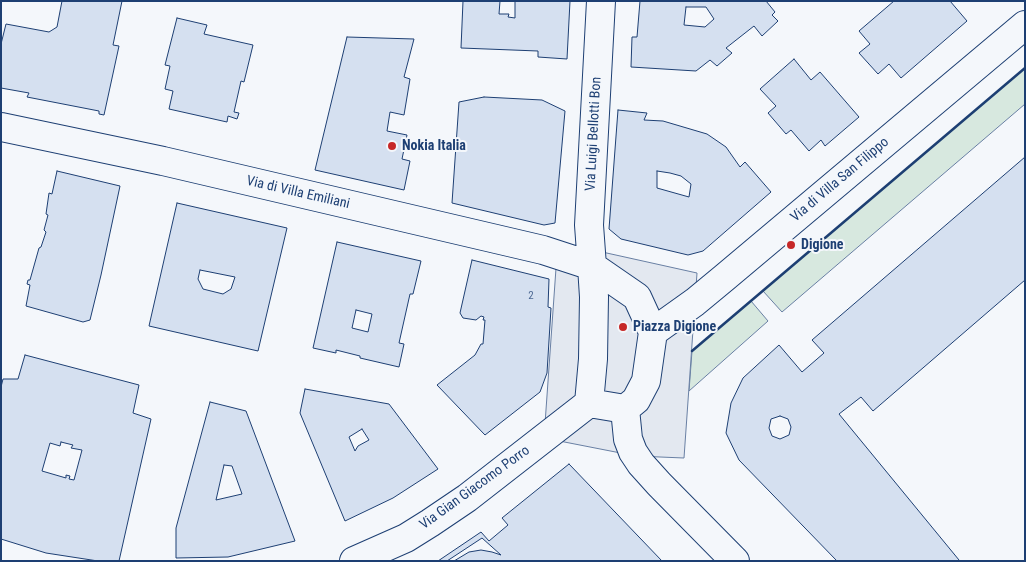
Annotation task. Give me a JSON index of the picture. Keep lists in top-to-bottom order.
{
  "streets": {
    "street": [
      "Via Luigi Bellotti Bon",
      "Via di Villa San Filippo",
      "Via di Villa Emiliani",
      "Via Gian Giacomo Porro"
    ]
  },
  "crossings": [
    ["Via Luigi Bellotti Bon", "Via di Villa Emiliani"]
  ],
  "places": ["Nokia Italia", "Digione", "Piazza Digione"],
  "house_numbers": ["2"]
}
